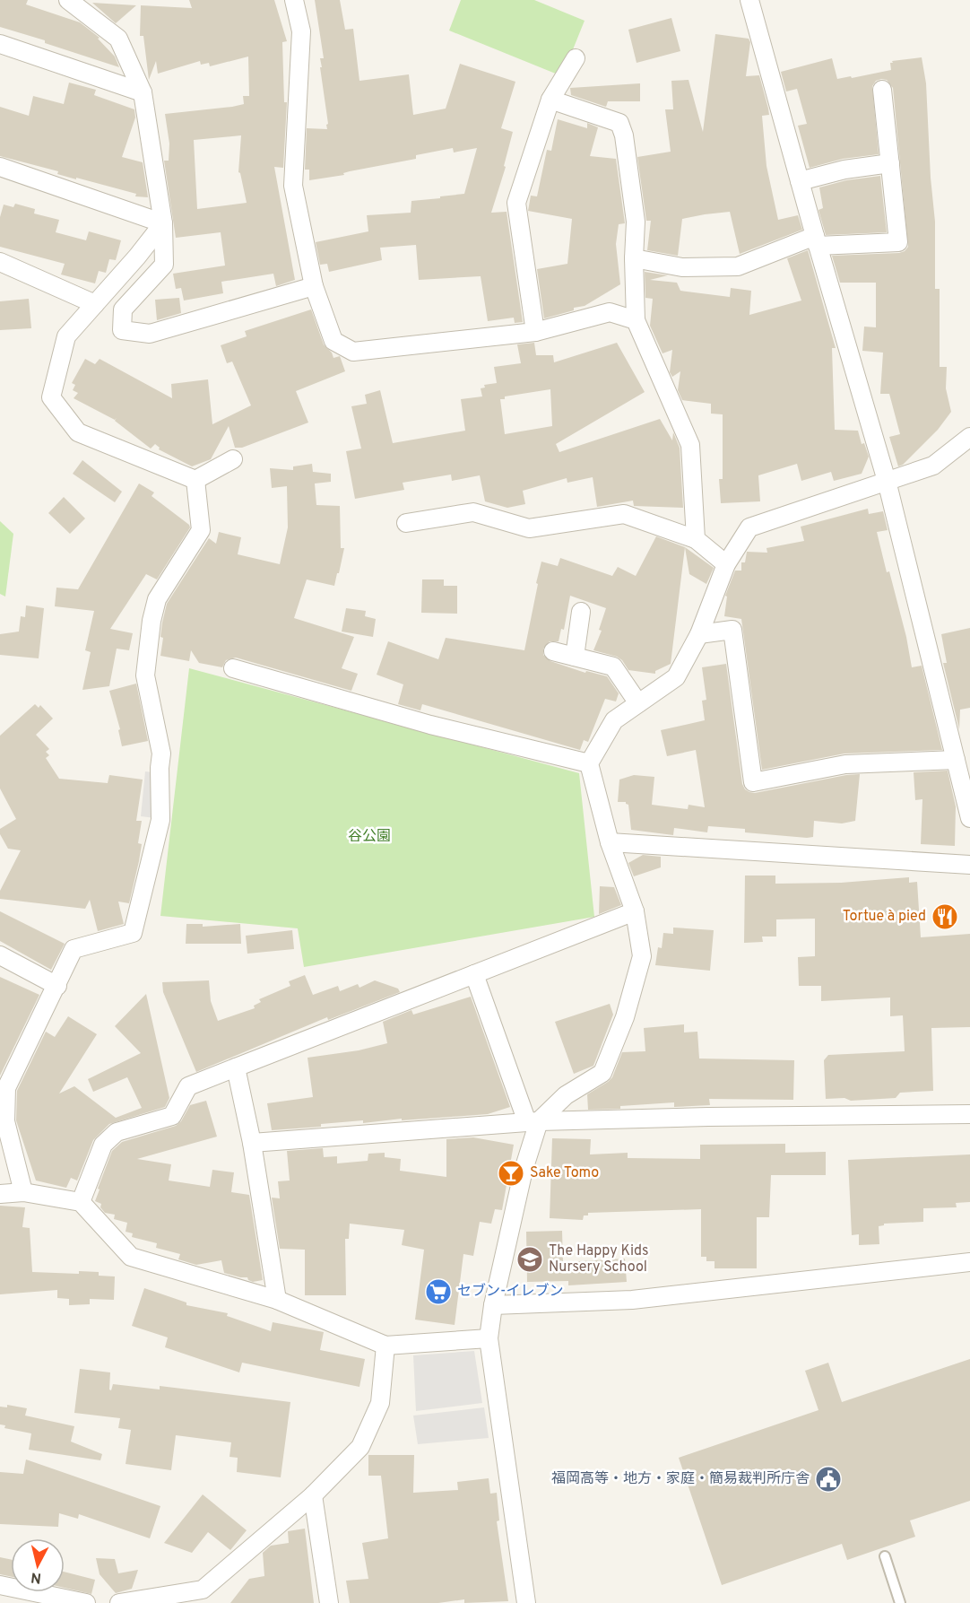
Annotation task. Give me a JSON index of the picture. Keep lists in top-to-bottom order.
{
  "parks": ["谷公園"],
  "places": {
    "restaurant": ["Tortue à pied"],
    "bar": ["Sake Tomo"],
    "school or university": ["The Happy Kids Nursery School"],
    "supermarket": ["セブン-イレブン"],
    "public building": ["福岡高等・地方・家庭・簡易裁判所庁舎"]
  },
  "north": "bottom"
}
